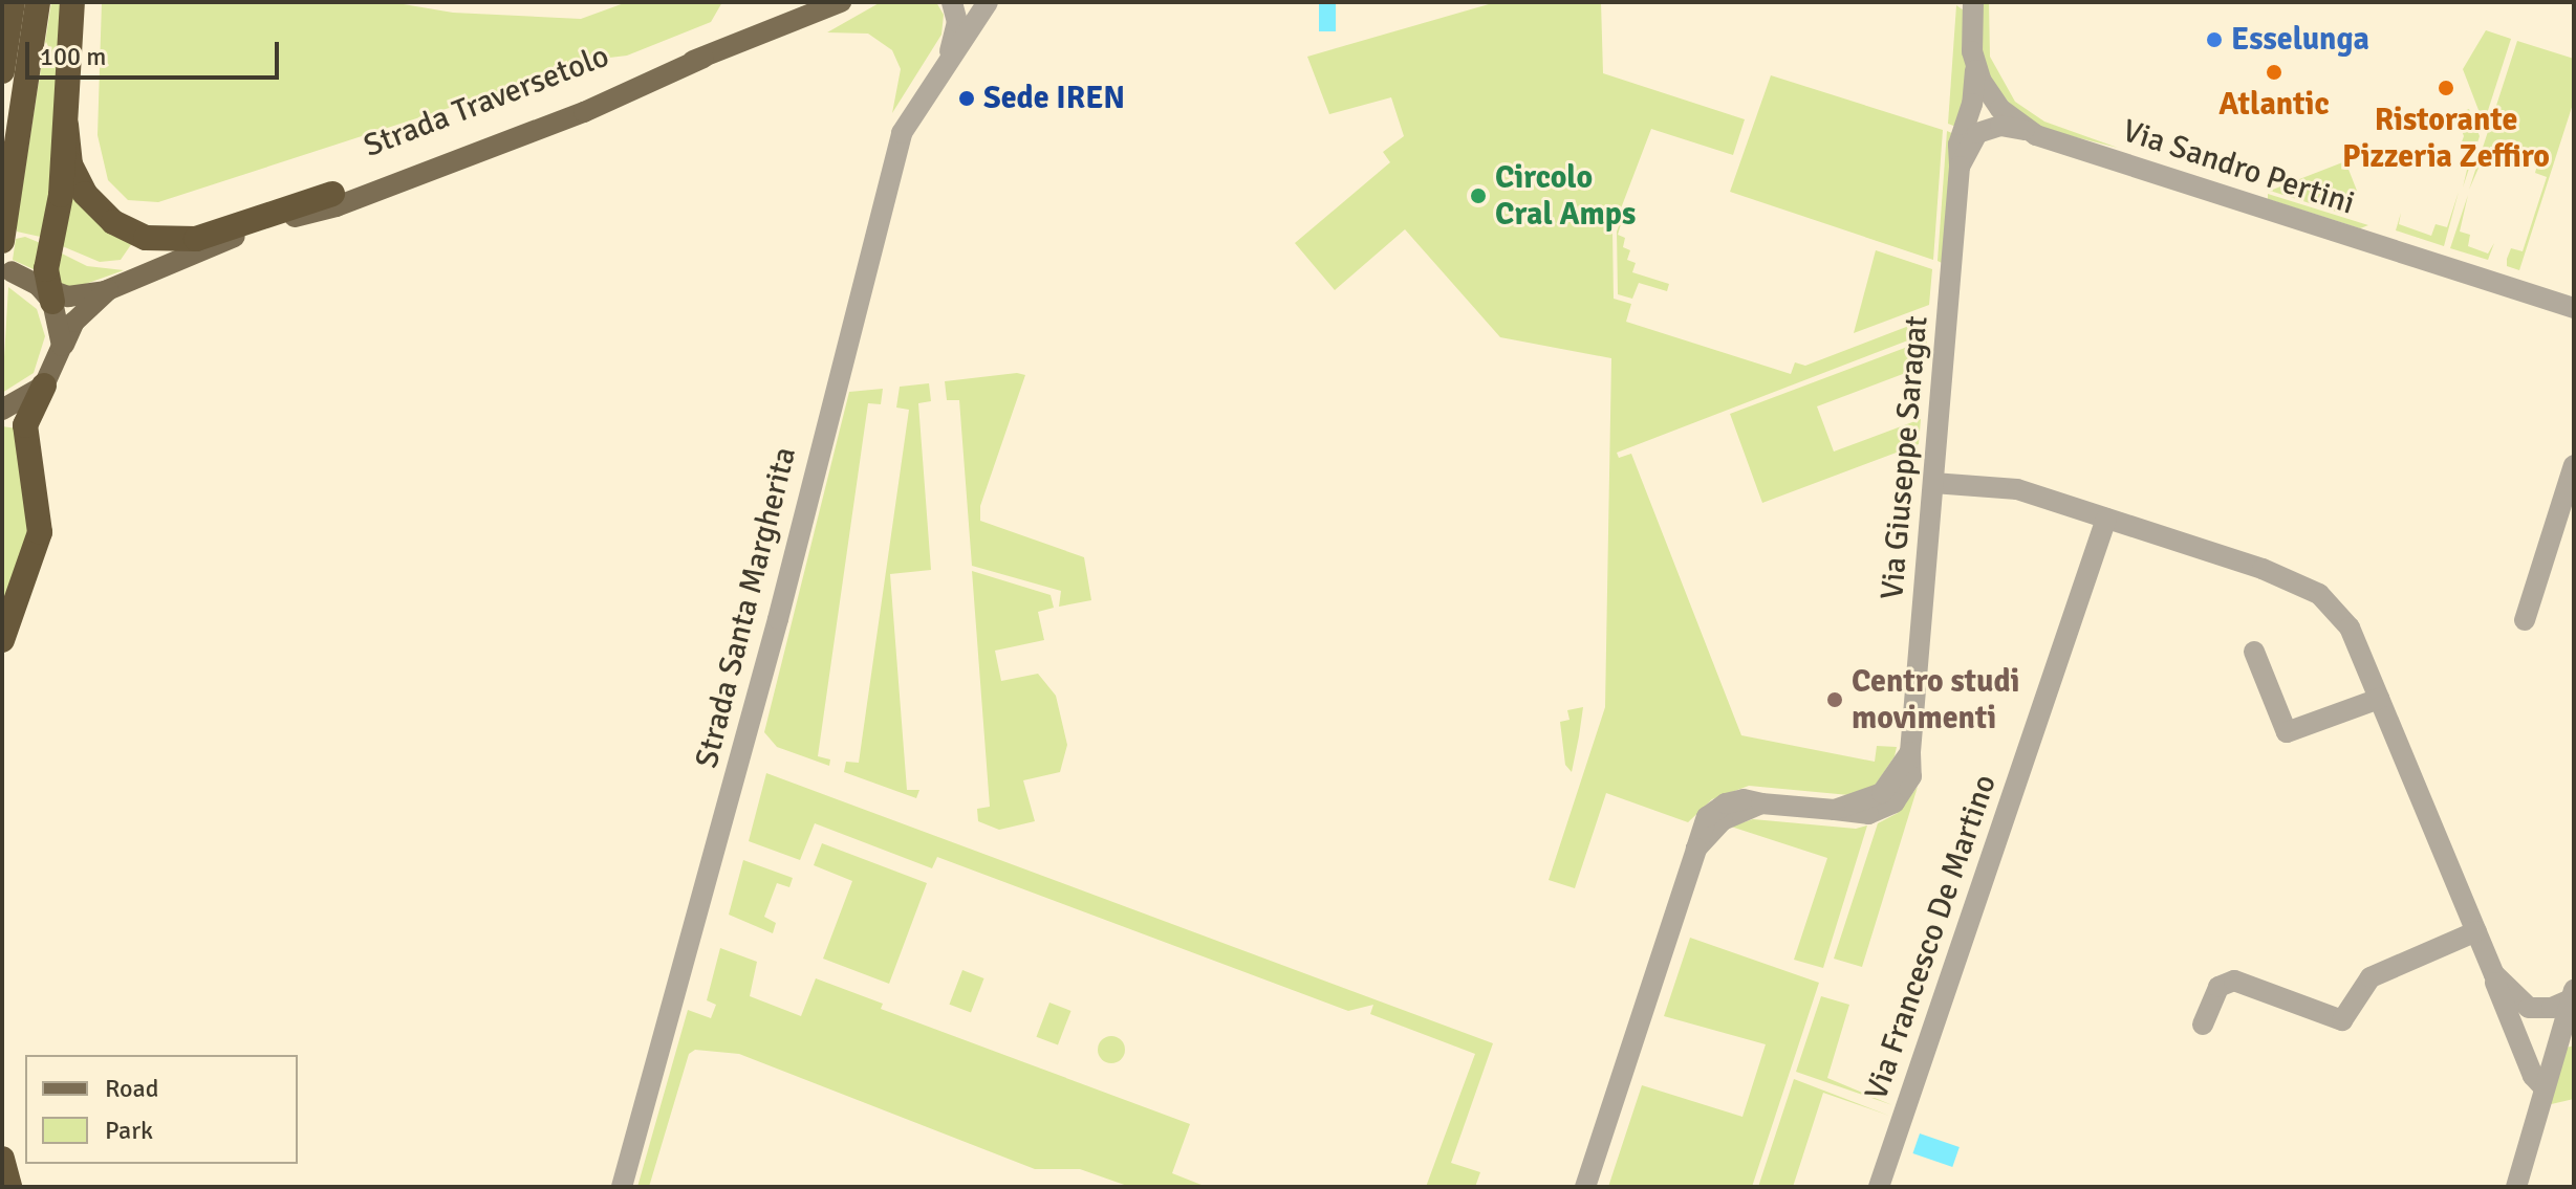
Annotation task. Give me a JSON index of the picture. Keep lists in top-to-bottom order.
{
  "streets": {
    "main road": ["Strada Traversetolo"],
    "street": [
      "Via Sandro Pertini",
      "Via Giuseppe Saragat",
      "Strada Santa Margherita",
      "Via Francesco De Martino"
    ]
  },
  "crossings": [
    ["Via Sandro Pertini", "Via Giuseppe Saragat"]
  ],
  "places": [
    "Esselunga",
    "Atlantic",
    "Ristorante Pizzeria Zeffiro",
    "Sede IREN",
    "Circolo Cral Amps",
    "Centro studi movimenti"
  ],
  "legend": ["Road", "Park"],
  "scale_bar": "100 m"
}
